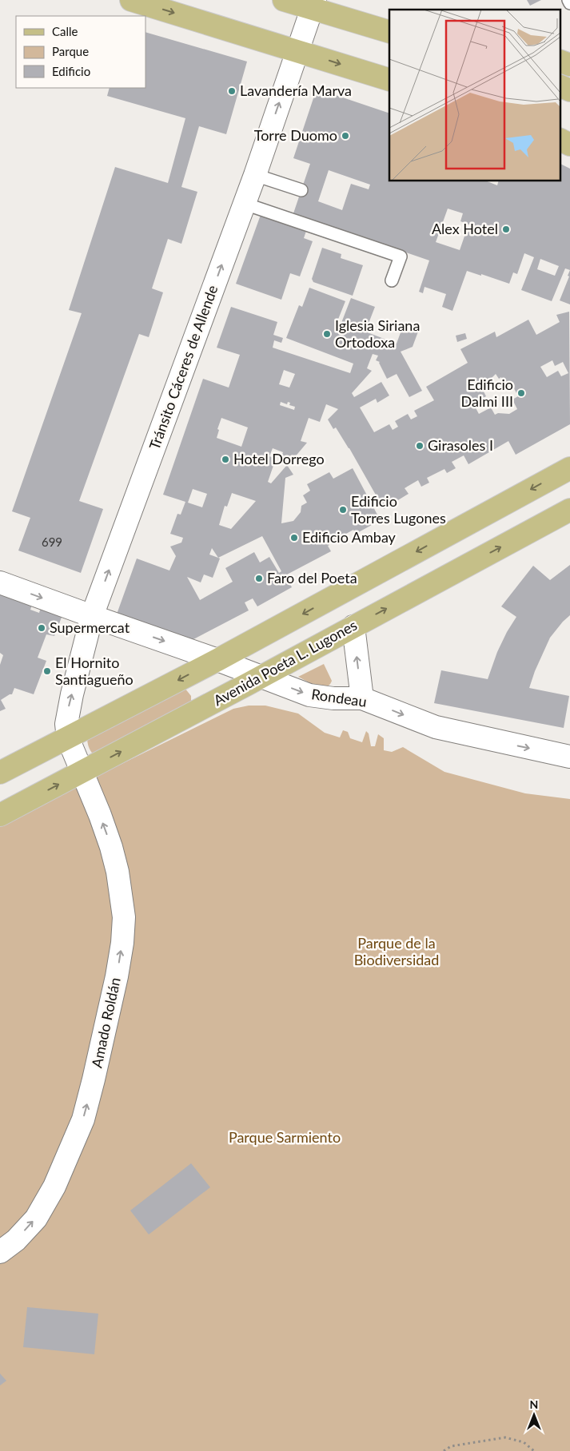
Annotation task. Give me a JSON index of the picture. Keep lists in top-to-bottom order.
{
  "streets": {
    "main road": ["Avenida Poeta L. Lugones"],
    "street": ["Tránsito Cáceres de Allende", "Rondeau", "Amado Roldán"]
  },
  "crossings": [
    ["Tránsito Cáceres de Allende", "Rondeau"],
    ["Tránsito Cáceres de Allende", "Amado Roldán"],
    ["Avenida Poeta L. Lugones", "Rondeau"],
    ["Avenida Poeta L. Lugones", "Amado Roldán"]
  ],
  "one_way": ["Tránsito Cáceres de Allende", "Rondeau", "Amado Roldán"],
  "parks": ["Parque de la Biodiversidad", "Parque Sarmiento"],
  "places": [
    "Lavandería Marva",
    "Torre Duomo",
    "Alex Hotel",
    "Iglesia Siriana Ortodoxa",
    "Edificio Dalmi III",
    "Girasoles I",
    "Hotel Dorrego",
    "Edificio Torres Lugones",
    "Edificio Ambay",
    "Faro del Poeta",
    "Supermercat",
    "El Hornito Santiagueño"
  ],
  "house_numbers": ["699"],
  "legend": ["Calle", "Parque", "Edificio"],
  "north": "top"
}
